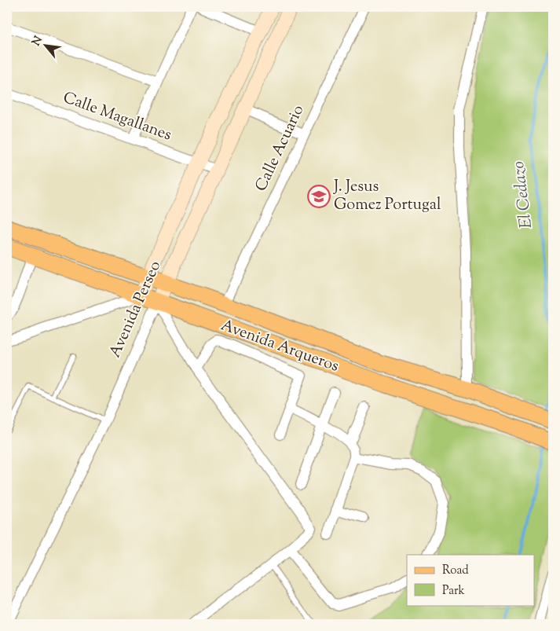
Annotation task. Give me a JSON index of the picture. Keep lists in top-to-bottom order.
{
  "streets": {
    "main road": ["Avenida Perseo", "Avenida Arqueros"],
    "street": ["Calle Magallanes", "Calle Acuario"]
  },
  "crossings": [
    ["Calle Magallanes", "Avenida Perseo"],
    ["Calle Acuario", "Avenida Arqueros"],
    ["Avenida Perseo", "Avenida Arqueros"]
  ],
  "water": ["El Cedazo"],
  "places": {
    "school or university": ["J. Jesus Gomez Portugal"]
  },
  "legend": ["Road", "Park"],
  "north": "top left"
}
